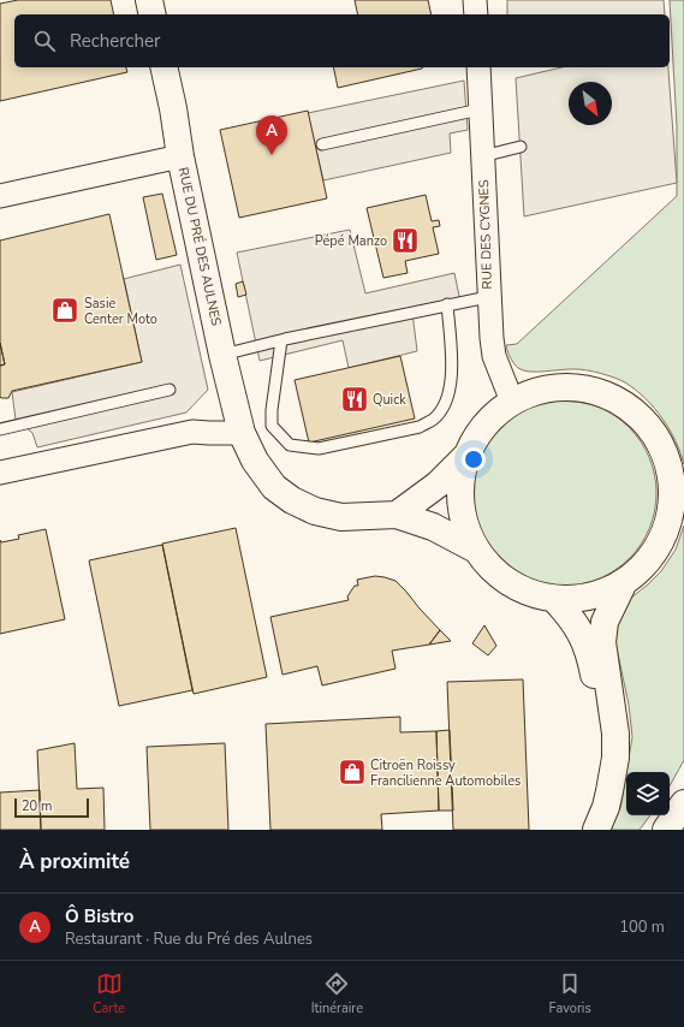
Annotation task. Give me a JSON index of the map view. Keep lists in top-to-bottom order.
{
  "streets": {
    "main road": ["RUE DU PRÉ DES AULNES"],
    "street": ["RUE DES CYGNES"]
  },
  "places": {
    "restaurant": ["Pépé Manzo", "Quick"],
    "shop": ["Sasie Center Moto", "Citroën Roissy Francilienne Automobiles"]
  },
  "scale_bar": "20 m",
  "north": "bottom right",
  "page": {
    "search": "Rechercher",
    "pins": "A",
    "scale": "20 m",
    "heading": "À proximité",
    "list": [
      {
        "mark": "A",
        "name": "Ô Bistro",
        "note": "Restaurant · Rue du Pré des Aulnes",
        "value": "100 m"
      }
    ],
    "nav": ["Carte", "Itinéraire", "Favoris"]
  }
}
